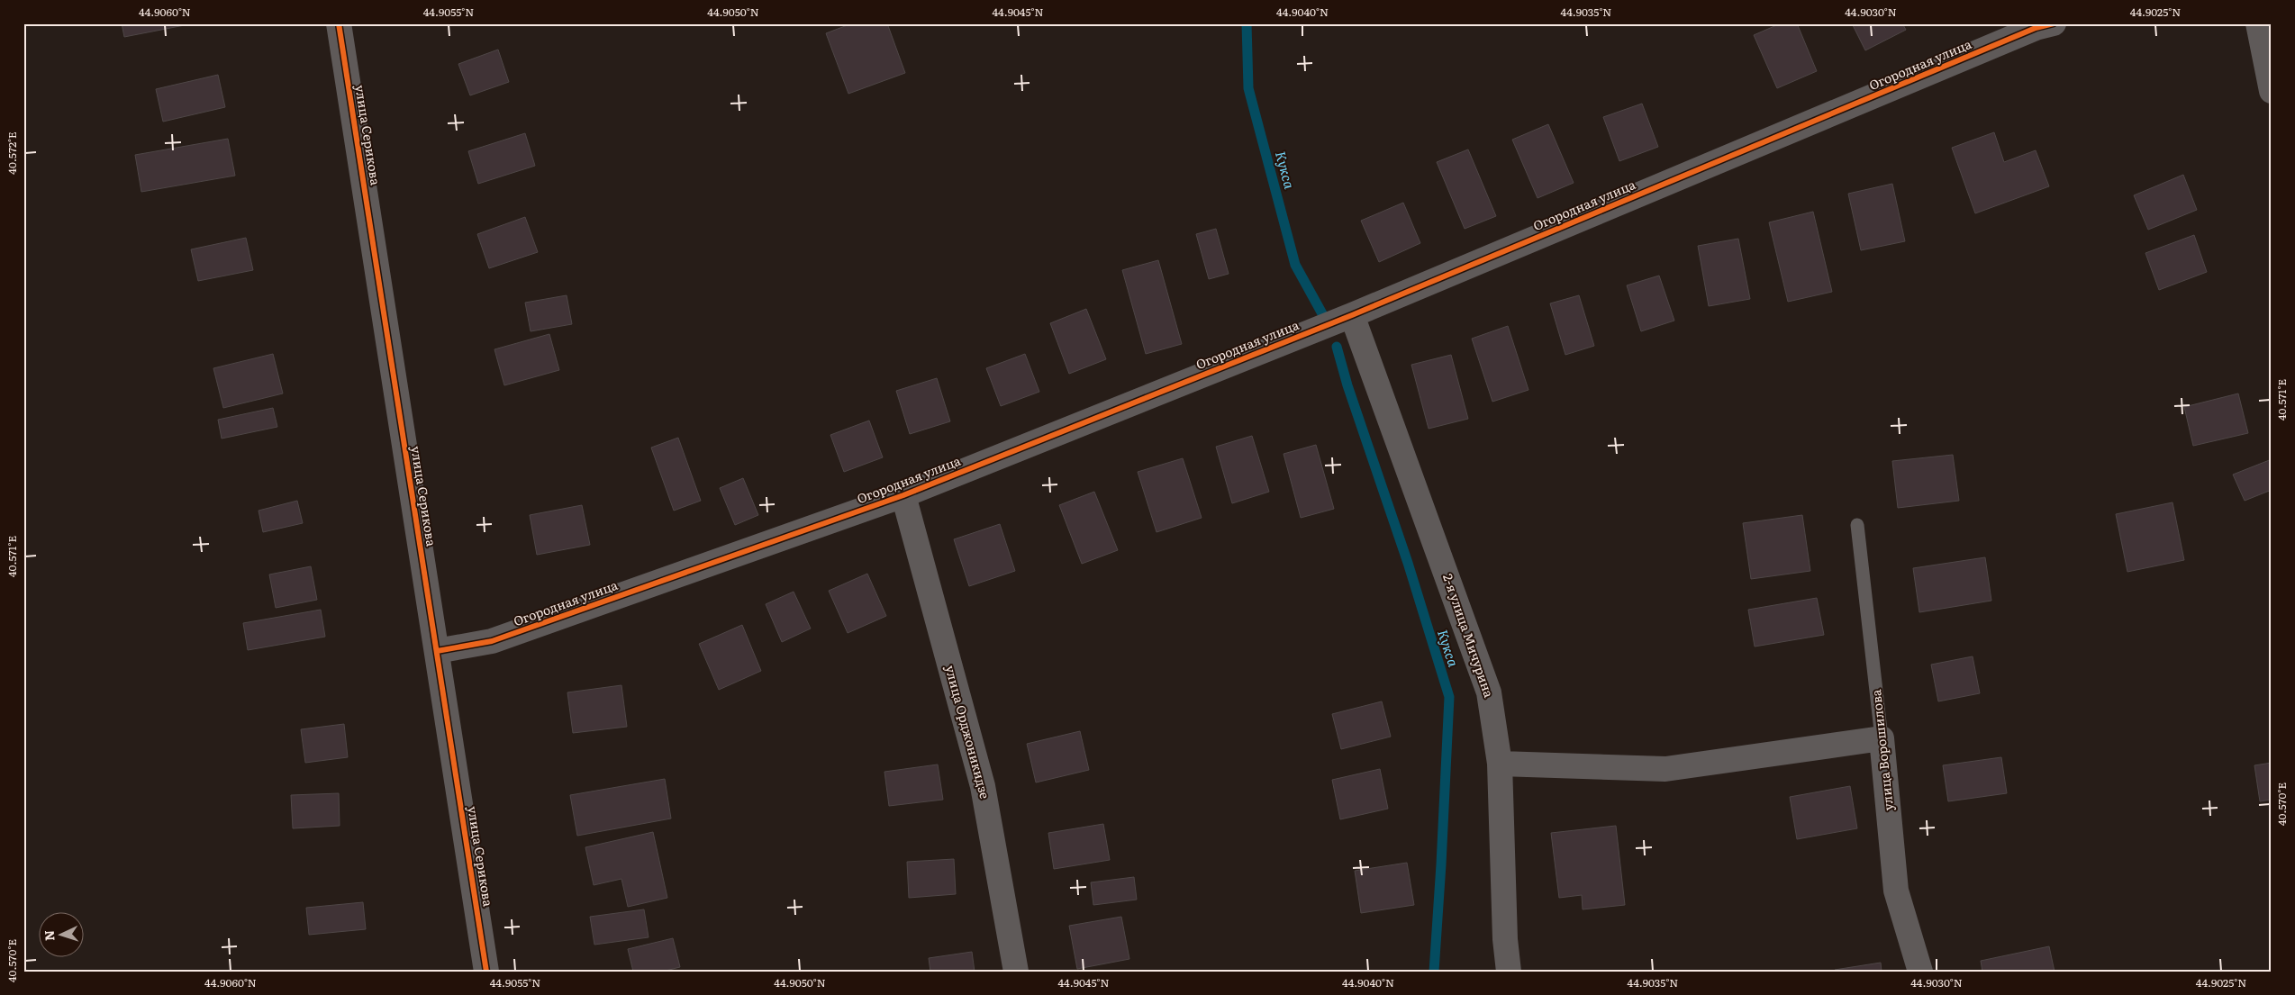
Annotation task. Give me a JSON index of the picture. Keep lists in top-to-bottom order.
{
  "streets": {
    "street": [
      "Огородная улица",
      "улица Серикова",
      "2-я улица Мичурина",
      "улица Орджоникидзе",
      "улица Ворошилова"
    ]
  },
  "crossings": [
    ["Огородная улица", "улица Серикова"],
    ["Огородная улица", "2-я улица Мичурина"],
    ["Огородная улица", "улица Орджоникидзе"]
  ],
  "water": ["Кукса"],
  "north": "left",
  "coordinates": [
    "44.9060°N",
    "44.9055°N",
    "44.9050°N",
    "44.9045°N",
    "44.9040°N",
    "44.9035°N",
    "44.9030°N",
    "44.9025°N",
    "40.572°E",
    "40.571°E",
    "40.570°E"
  ]
}
